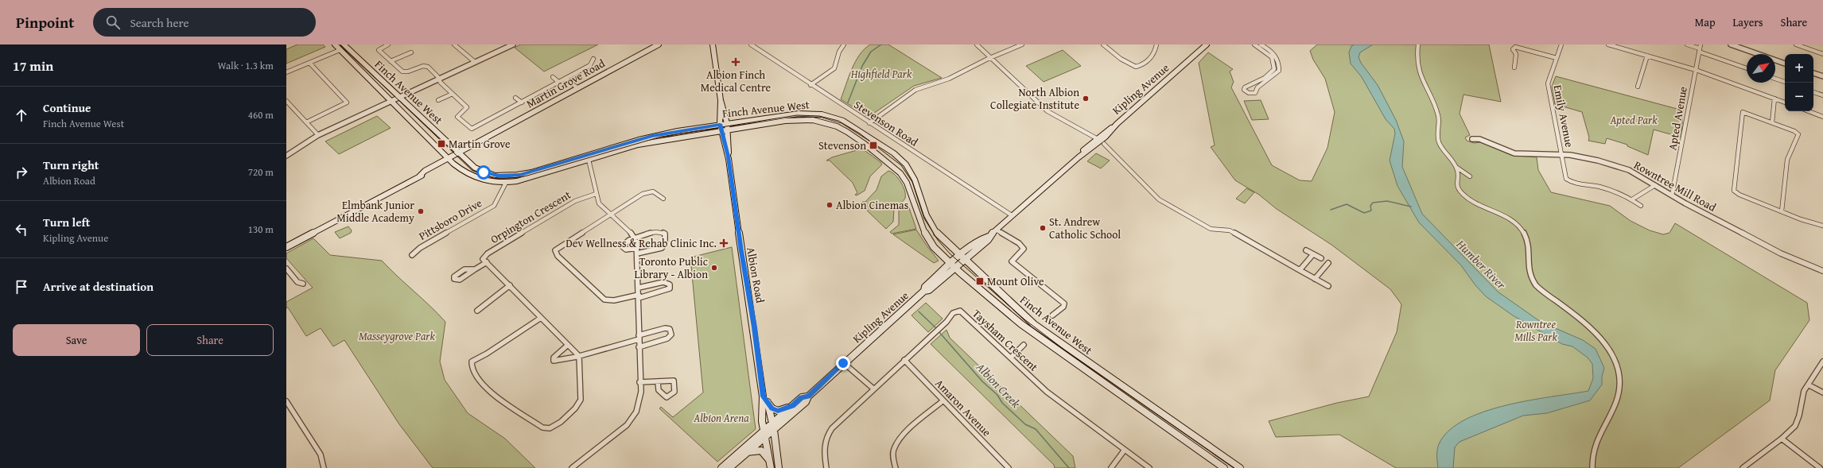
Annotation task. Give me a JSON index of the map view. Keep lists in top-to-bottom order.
{
  "streets": {
    "main road": [
      "Martin Grove Road",
      "Kipling Avenue",
      "Finch Avenue West",
      "Albion Road"
    ],
    "street": [
      "Emily Avenue",
      "Apted Avenue",
      "Stevenson Road",
      "Rowntree Mill Road",
      "Orpington Crescent",
      "Pittsboro Drive",
      "Taysham Crescent",
      "Amaron Avenue"
    ]
  },
  "crossings": [
    ["Martin Grove Road", "Finch Avenue West"],
    ["Kipling Avenue", "Finch Avenue West"],
    ["Kipling Avenue", "Stevenson Road"],
    ["Kipling Avenue", "Albion Road"],
    ["Finch Avenue West", "Pittsboro Drive"],
    ["Finch Avenue West", "Albion Road"],
    ["Emily Avenue", "Rowntree Mill Road"],
    ["Apted Avenue", "Rowntree Mill Road"],
    ["Taysham Crescent", "Amaron Avenue"]
  ],
  "water": ["Humber River", "Albion Creek"],
  "parks": [
    "Highfield Park",
    "Apted Park",
    "Rowntree Mills Park",
    "Masseygrove Park",
    "Albion Arena"
  ],
  "places": {
    "health": ["Albion Finch Medical Centre", "Dev Wellness & Rehab Clinic Inc."],
    "other": [
      "North Albion Collegiate Institute",
      "Albion Cinemas",
      "Elmbank Junior Middle Academy",
      "St. Andrew Catholic School",
      "Toronto Public Library - Albion"
    ],
    "transit": ["Martin Grove", "Stevenson", "Mount Olive"]
  },
  "north": "top right",
  "page": {
    "header": "Pinpoint",
    "search": "Search here",
    "nav": ["Map", "Layers", "Share"],
    "heading": ["17 min", "Walk · 1.3 km"],
    "map_buttons": ["+", "−"],
    "list": [
      ["Continue", "Finch Avenue West", "460 m"],
      ["Turn right", "Albion Road", "720 m"],
      ["Turn left", "Kipling Avenue", "130 m"],
      "Arrive at destination"
    ],
    "buttons": ["Save", "Share"]
  }
}
